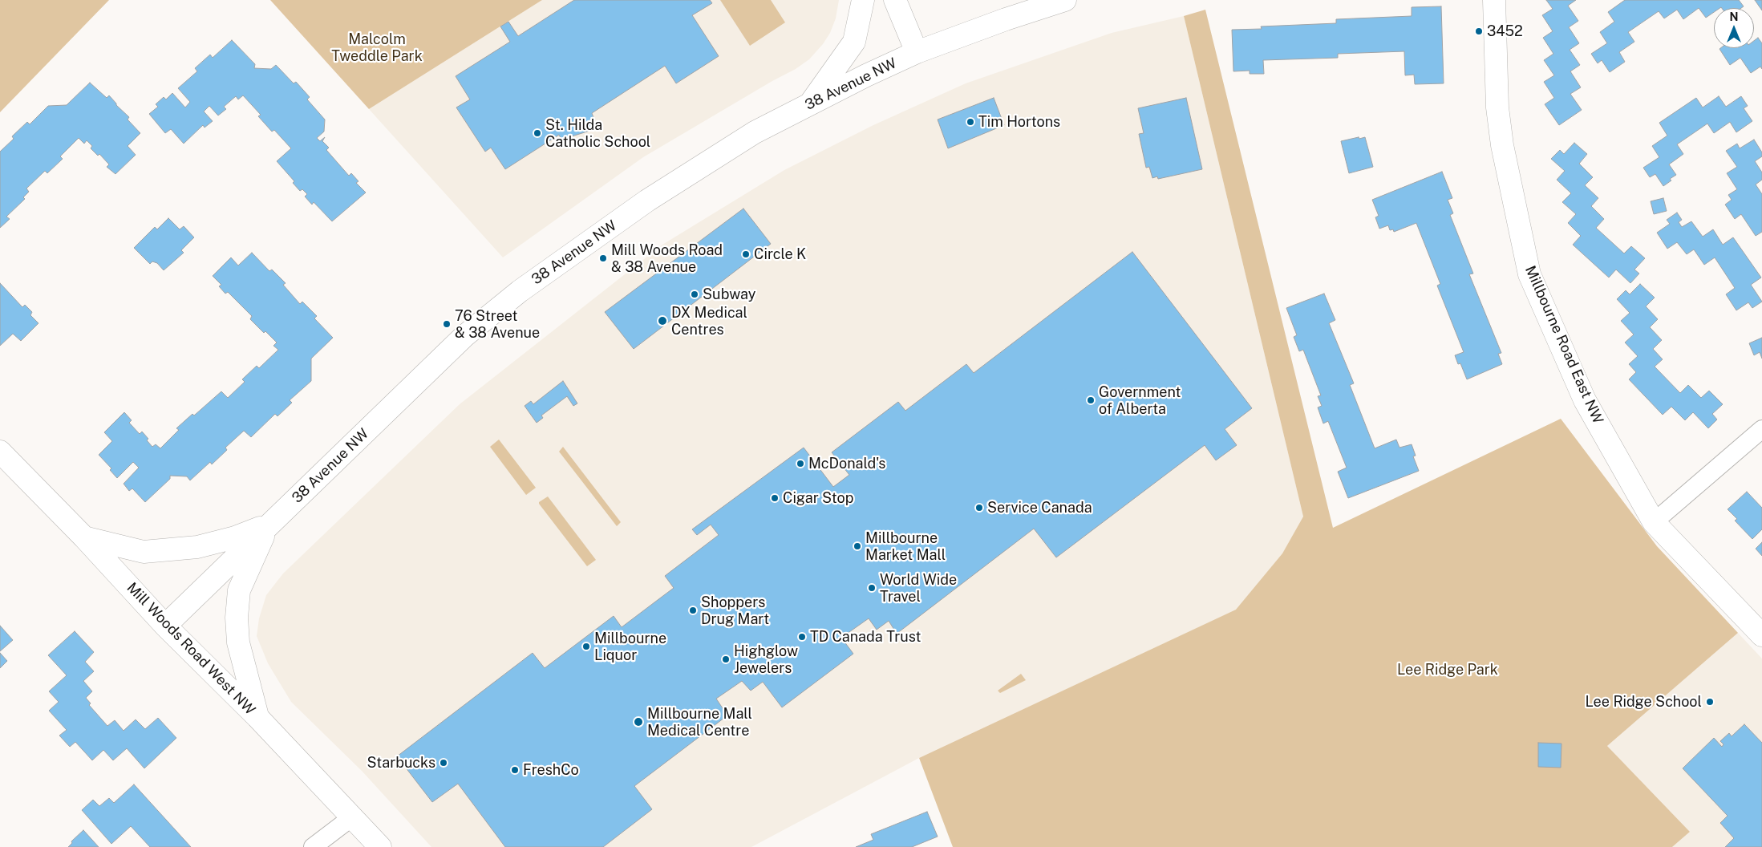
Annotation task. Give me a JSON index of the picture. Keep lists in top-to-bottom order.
{
  "streets": {
    "street": ["38 Avenue NW", "Millbourne Road East NW", "Mill Woods Road West NW"]
  },
  "crossings": [
    ["38 Avenue NW", "Mill Woods Road West NW"]
  ],
  "parks": ["Malcolm Tweddle Park", "Lee Ridge Park"],
  "places": [
    "3452",
    "Tim Hortons",
    "St. Hilda Catholic School",
    "Circle K",
    "Mill Woods Road & 38 Avenue",
    "Subway",
    "DX Medical Centres",
    "76 Street & 38 Avenue",
    "Government of Alberta",
    "McDonald's",
    "Cigar Stop",
    "Service Canada",
    "Millbourne Market Mall",
    "World Wide Travel",
    "Shoppers Drug Mart",
    "TD Canada Trust",
    "Millbourne Liquor",
    "Highglow Jewelers",
    "Lee Ridge School",
    "Millbourne Mall Medical Centre",
    "Starbucks",
    "FreshCo"
  ],
  "north": "top"
}
